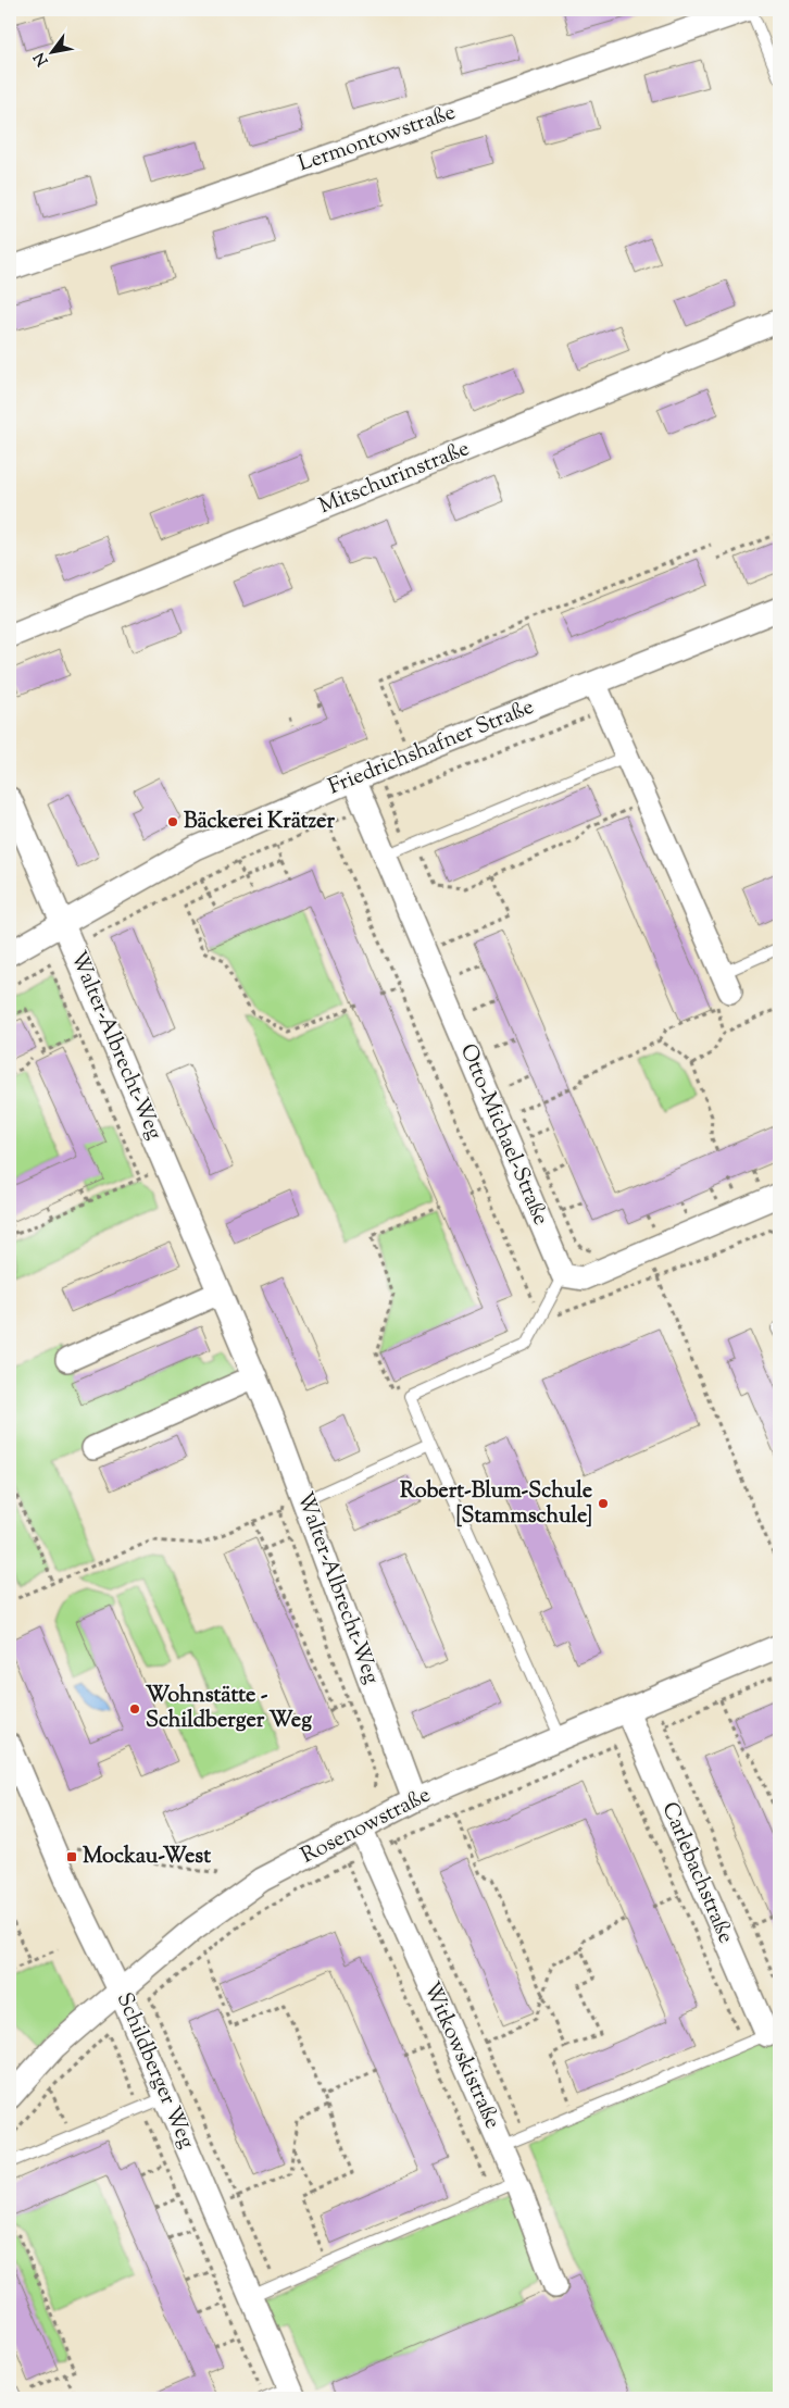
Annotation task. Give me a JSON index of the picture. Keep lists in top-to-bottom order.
{
  "streets": {
    "street": [
      "Lermontowstraße",
      "Mitschurinstraße",
      "Friedrichshafner Straße",
      "Walter-Albrecht-Weg",
      "Otto-Michael-Straße",
      "Rosenowstraße",
      "Carlebachstraße",
      "Witkowskistraße",
      "Schildberger Weg"
    ]
  },
  "crossings": [
    ["Friedrichshafner Straße", "Walter-Albrecht-Weg"],
    ["Friedrichshafner Straße", "Otto-Michael-Straße"],
    ["Walter-Albrecht-Weg", "Rosenowstraße"],
    ["Rosenowstraße", "Carlebachstraße"],
    ["Rosenowstraße", "Witkowskistraße"],
    ["Rosenowstraße", "Schildberger Weg"]
  ],
  "places": {
    "other": ["Bäckerei Krätzer", "Robert-Blum-Schule [Stammschule]", "Wohnstätte - Schildberger Weg"],
    "transit": ["Mockau-West"]
  },
  "north": "bottom left"
}
